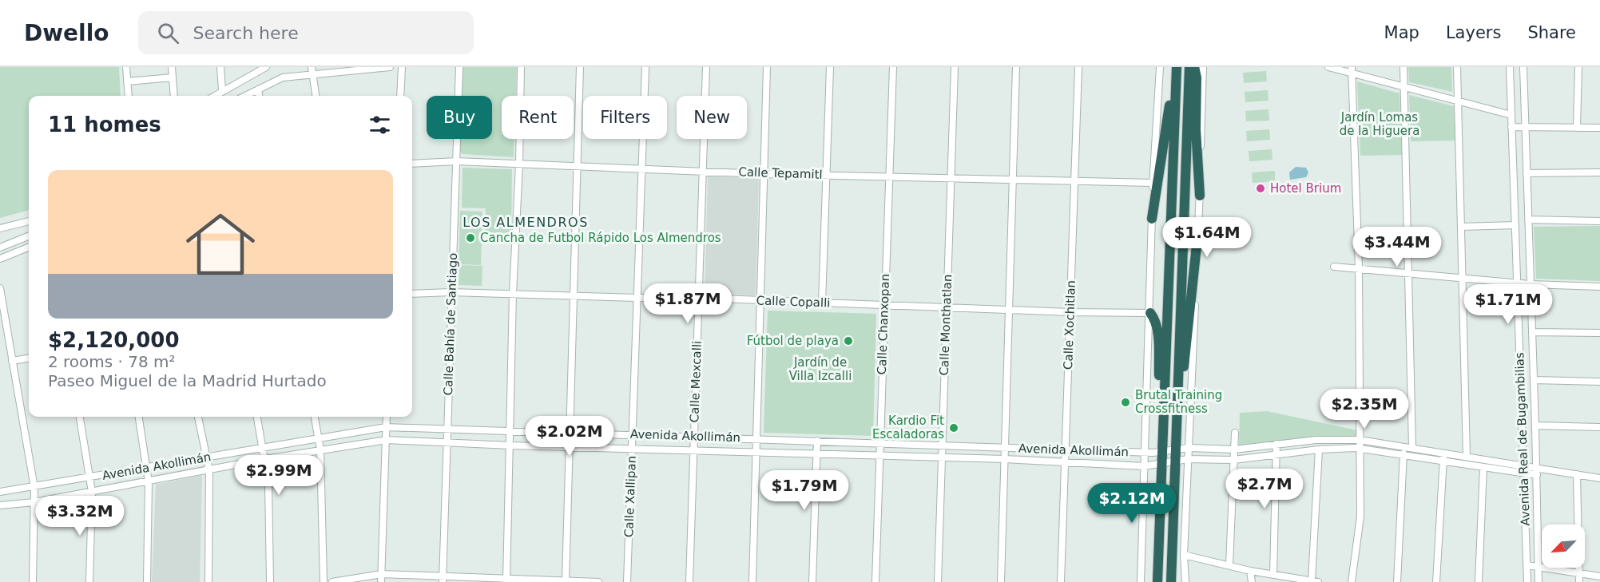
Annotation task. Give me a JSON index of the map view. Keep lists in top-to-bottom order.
{
  "streets": {
    "street": [
      "Calle Tepamitl",
      "Calle Copalli",
      "Calle Bahía de Santiago",
      "Calle Chanxopan",
      "Calle Monthatlan",
      "Calle Xochitlan",
      "Calle Mexcalli",
      "Avenida Akollimán",
      "Avenida Real de Bugambilias",
      "Calle Xallipan"
    ]
  },
  "crossings": [
    ["Calle Tepamitl", "Calle Bahía de Santiago"],
    ["Calle Tepamitl", "Calle Chanxopan"],
    ["Calle Tepamitl", "Calle Monthatlan"],
    ["Calle Tepamitl", "Calle Xochitlan"],
    ["Calle Tepamitl", "Calle Mexcalli"],
    ["Calle Tepamitl", "Calle Xallipan"],
    ["Calle Copalli", "Calle Bahía de Santiago"],
    ["Calle Copalli", "Calle Chanxopan"],
    ["Calle Copalli", "Calle Monthatlan"],
    ["Calle Copalli", "Calle Xochitlan"],
    ["Calle Copalli", "Calle Mexcalli"],
    ["Calle Copalli", "Calle Xallipan"],
    ["Calle Bahía de Santiago", "Avenida Akollimán"],
    ["Calle Chanxopan", "Avenida Akollimán"],
    ["Calle Monthatlan", "Avenida Akollimán"],
    ["Calle Xochitlan", "Avenida Akollimán"],
    ["Calle Mexcalli", "Avenida Akollimán"],
    ["Avenida Akollimán", "Avenida Real de Bugambilias"],
    ["Avenida Akollimán", "Calle Xallipan"]
  ],
  "districts": ["LOS ALMENDROS"],
  "parks": ["Jardín Lomas de la Higuera", "Jardín de Villa Izcalli"],
  "places": [
    "Hotel Brium",
    "Cancha de Futbol Rápido Los Almendros",
    "Fútbol de playa",
    "Brutal Training Crossfitness",
    "Kardio Fit Escaladoras"
  ],
  "north": "bottom left",
  "page": {
    "header": "Dwello",
    "search": "Search here",
    "nav": ["Map", "Layers", "Share"],
    "chip": [
      "Buy",
      "Rent",
      "Filters",
      "New"
    ],
    "heading": "11 homes",
    "list": [
      {
        "name": "$2,120,000",
        "note": "2 rooms · 78 m² · Paseo Miguel de la Madrid Hurtado"
      }
    ],
    "price": [
      "$1.64M",
      "$3.44M",
      "$1.87M",
      "$1.71M",
      "$2.35M",
      "$2.02M",
      "$2.99M",
      "$2.7M",
      "$1.79M",
      "$2.12M",
      "$3.32M"
    ]
  }
}
